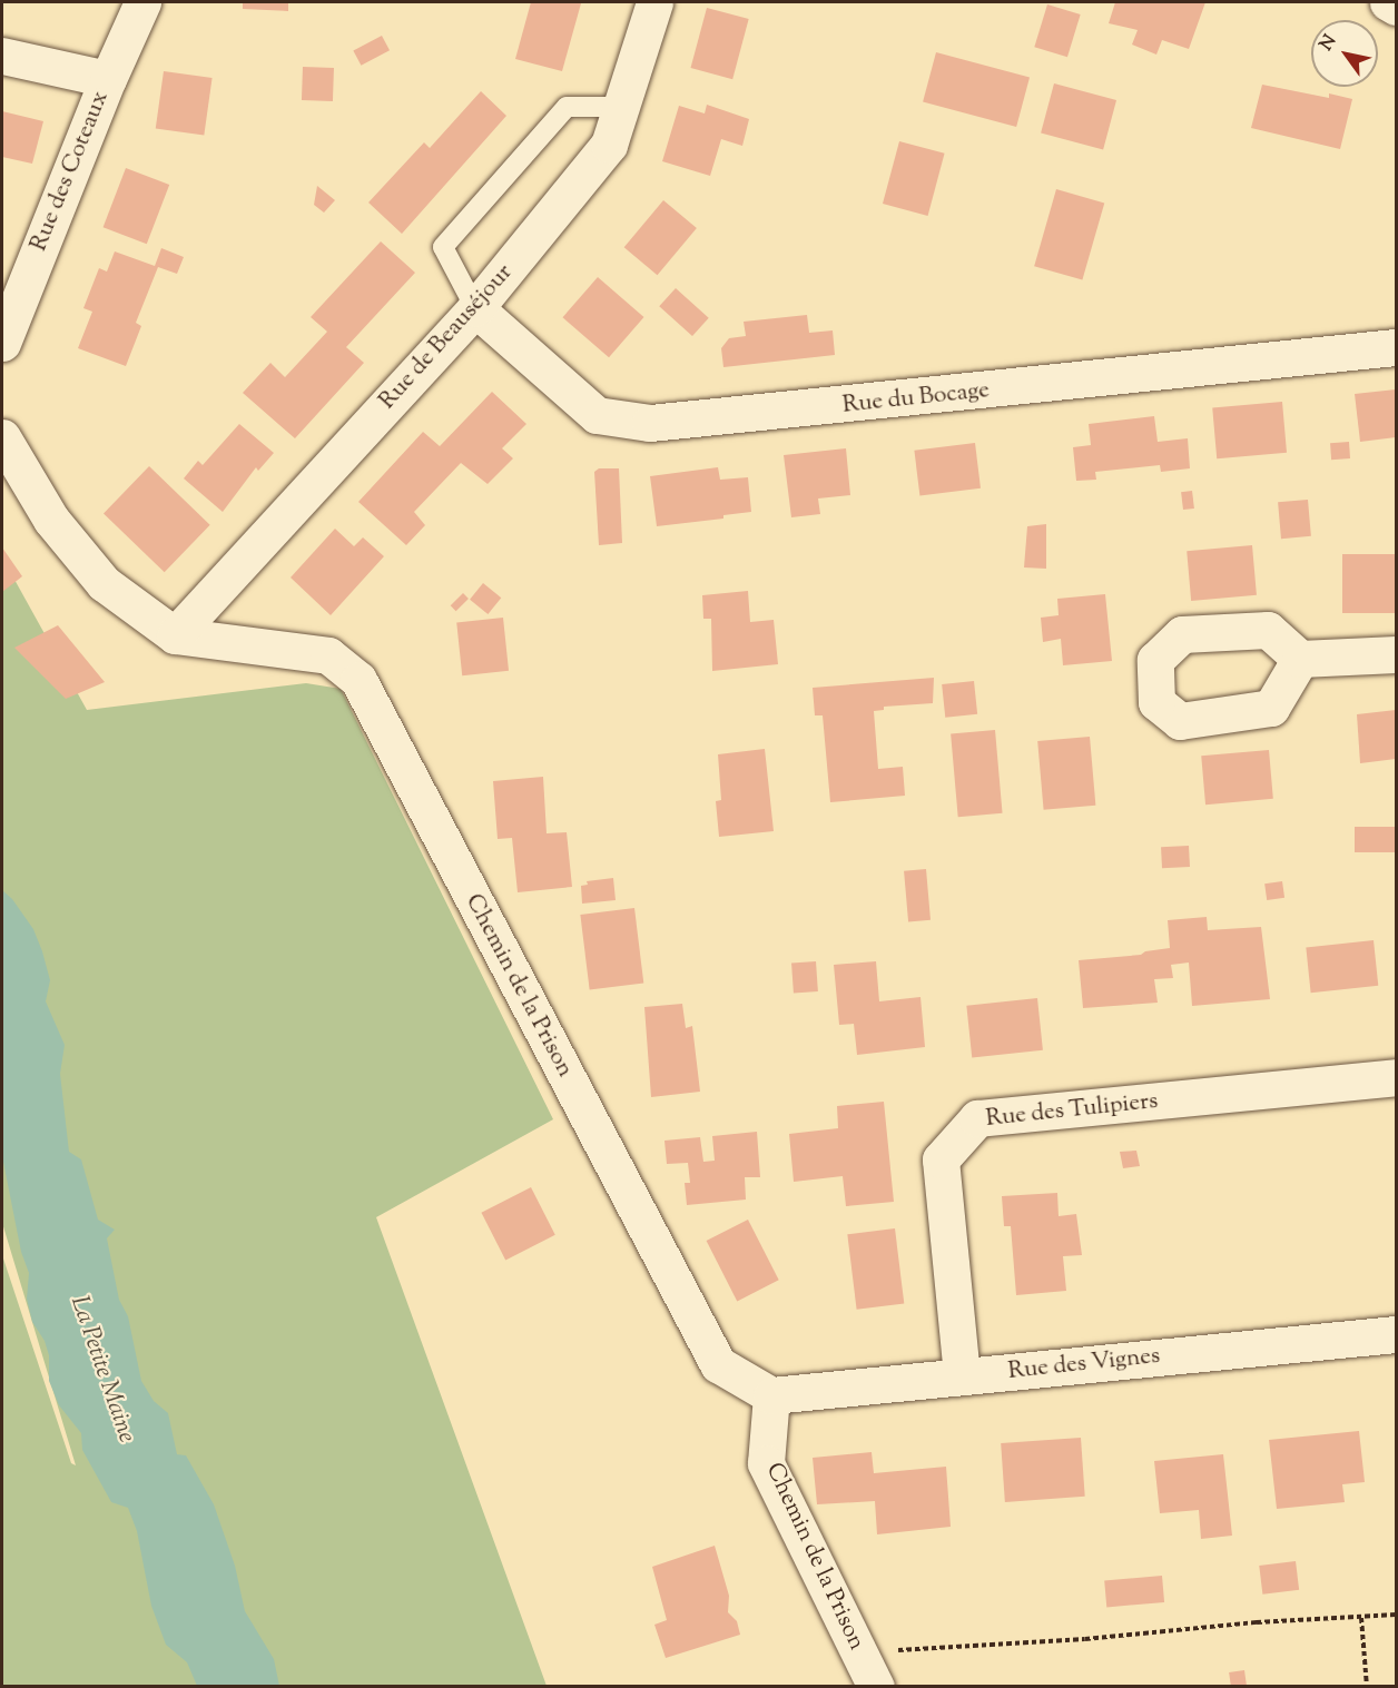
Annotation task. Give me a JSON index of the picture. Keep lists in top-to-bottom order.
{
  "streets": {
    "street": [
      "Rue des Coteaux",
      "Rue de Beauséjour",
      "Rue du Bocage",
      "Chemin de la Prison",
      "Rue des Tulipiers",
      "Rue des Vignes"
    ]
  },
  "crossings": [
    ["Rue de Beauséjour", "Rue du Bocage"],
    ["Rue de Beauséjour", "Chemin de la Prison"],
    ["Chemin de la Prison", "Rue des Vignes"],
    ["Rue des Tulipiers", "Rue des Vignes"]
  ],
  "water": ["La Petite Maine"],
  "north": "top left"
}
